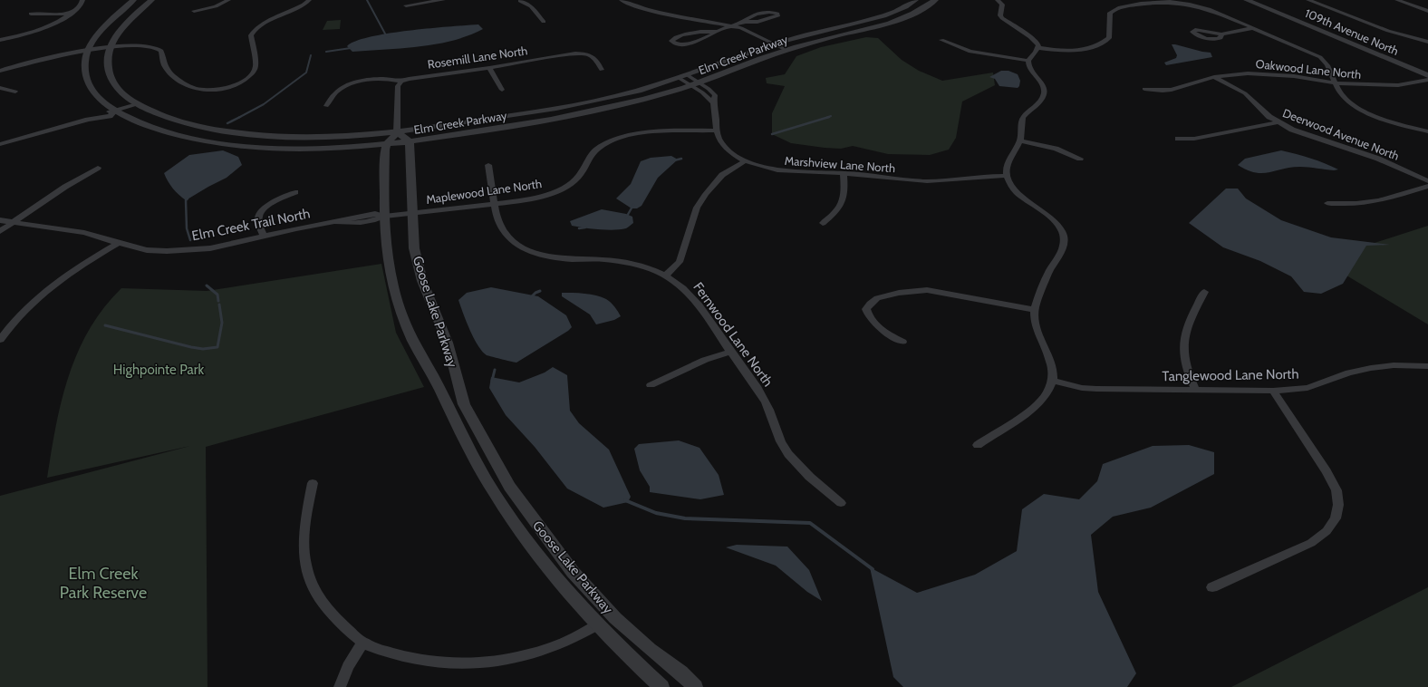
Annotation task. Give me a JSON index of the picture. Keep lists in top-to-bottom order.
{
  "streets": {
    "street": [
      "109th Avenue North",
      "Elm Creek Parkway",
      "Rosemill Lane North",
      "Oakwood Lane North",
      "Deerwood Avenue North",
      "Marshview Lane North",
      "Maplewood Lane North",
      "Elm Creek Trail North",
      "Goose Lake Parkway",
      "Fernwood Lane North",
      "Tanglewood Lane North"
    ]
  },
  "crossings": [
    ["Elm Creek Parkway", "Marshview Lane North"],
    ["Elm Creek Parkway", "Goose Lake Parkway"],
    ["Oakwood Lane North", "Deerwood Avenue North"],
    ["Marshview Lane North", "Maplewood Lane North"],
    ["Maplewood Lane North", "Elm Creek Trail North"],
    ["Maplewood Lane North", "Goose Lake Parkway"],
    ["Maplewood Lane North", "Fernwood Lane North"],
    ["Elm Creek Trail North", "Goose Lake Parkway"]
  ],
  "parks": ["Highpointe Park", "Elm Creek Park Reserve"]
}
